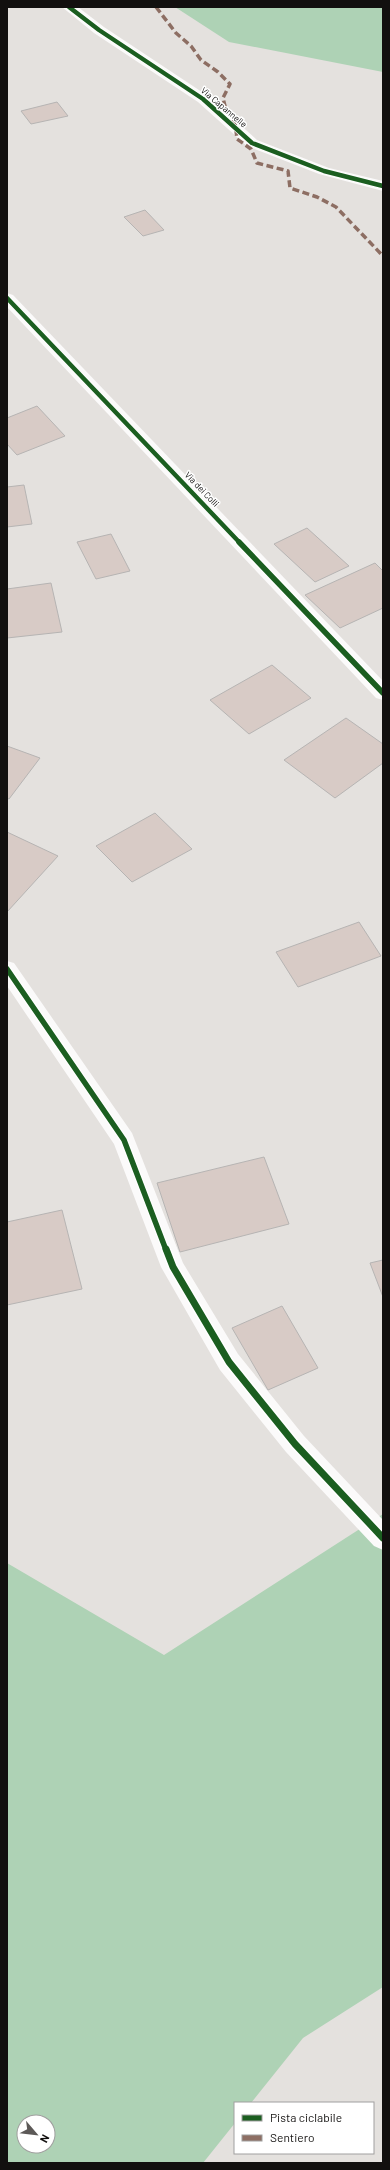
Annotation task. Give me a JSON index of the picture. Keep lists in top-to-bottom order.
{
  "streets": {
    "street": ["Via Capannelle", "Via dei Colli"]
  },
  "legend": ["Pista ciclabile", "Sentiero"],
  "north": "bottom right"
}
